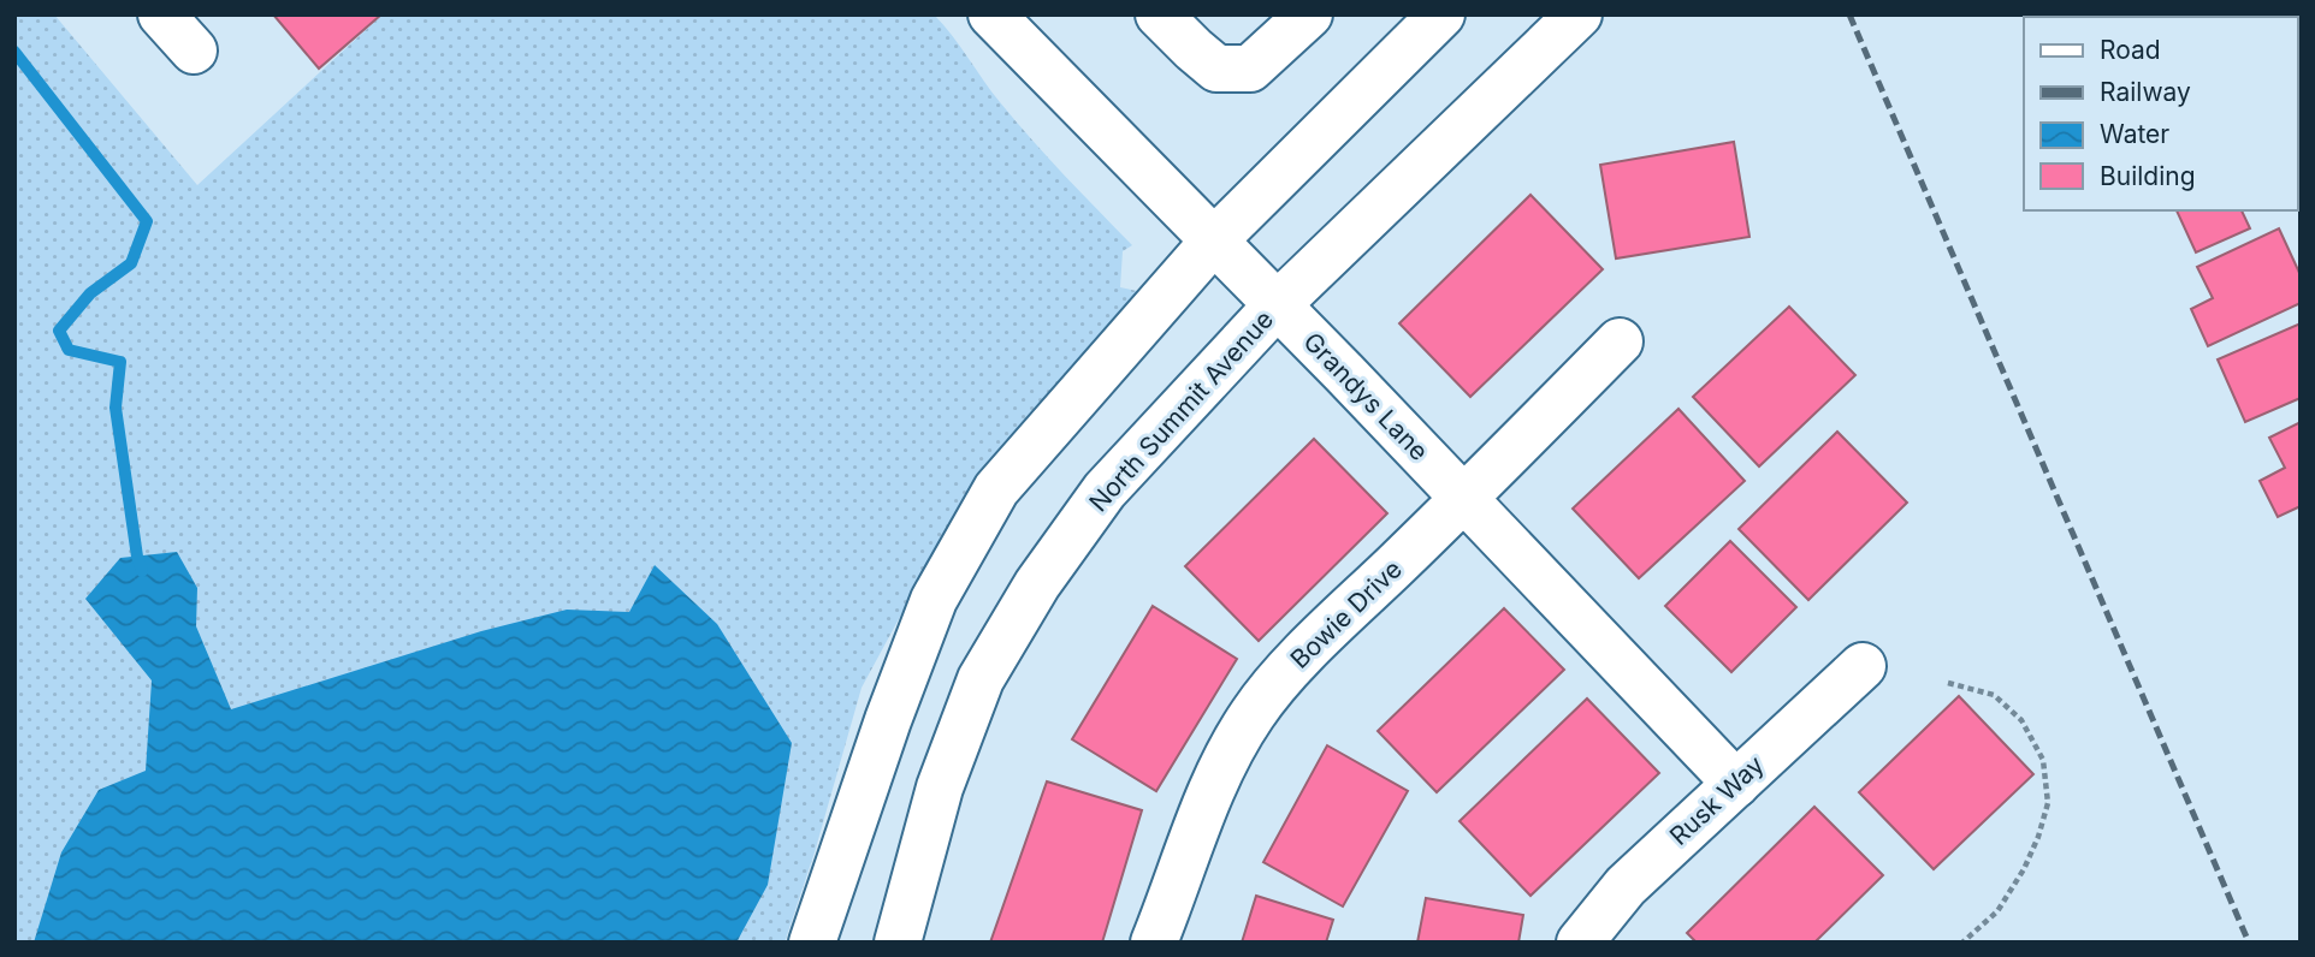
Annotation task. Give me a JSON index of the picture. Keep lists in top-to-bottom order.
{
  "streets": {
    "main road": [
      "Grandys Lane",
      "North Summit Avenue",
      "Bowie Drive",
      "Rusk Way"
    ]
  },
  "crossings": [
    ["Grandys Lane", "North Summit Avenue"],
    ["Grandys Lane", "Bowie Drive"],
    ["Grandys Lane", "Rusk Way"]
  ],
  "legend": [
    "Road",
    "Railway",
    "Water",
    "Building"
  ]
}
